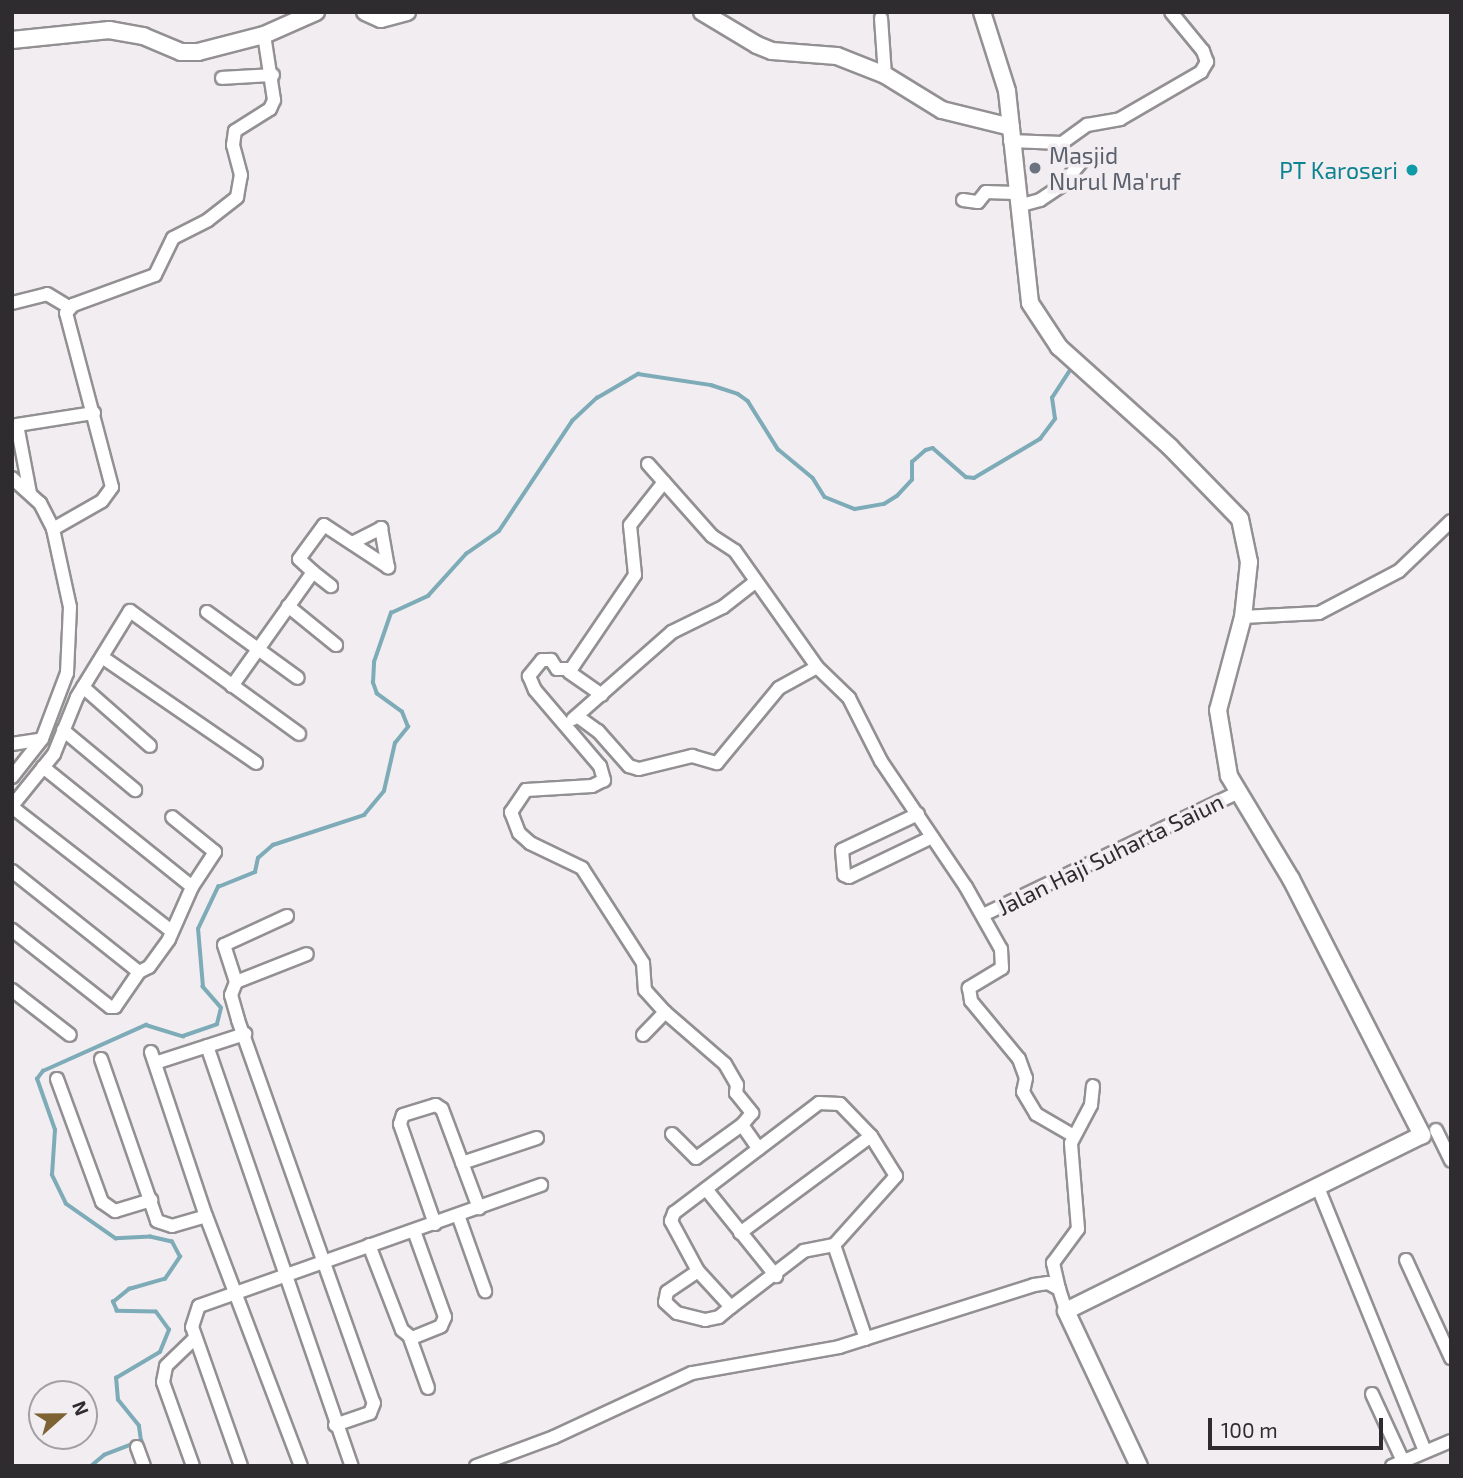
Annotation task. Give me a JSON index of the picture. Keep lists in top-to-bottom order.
{
  "streets": {
    "street": ["Jalan Haji Suharta Saiun"]
  },
  "places": ["Masjid Nurul Ma'ruf", "PT Karoseri"],
  "scale_bar": "100 m",
  "north": "right"
}
